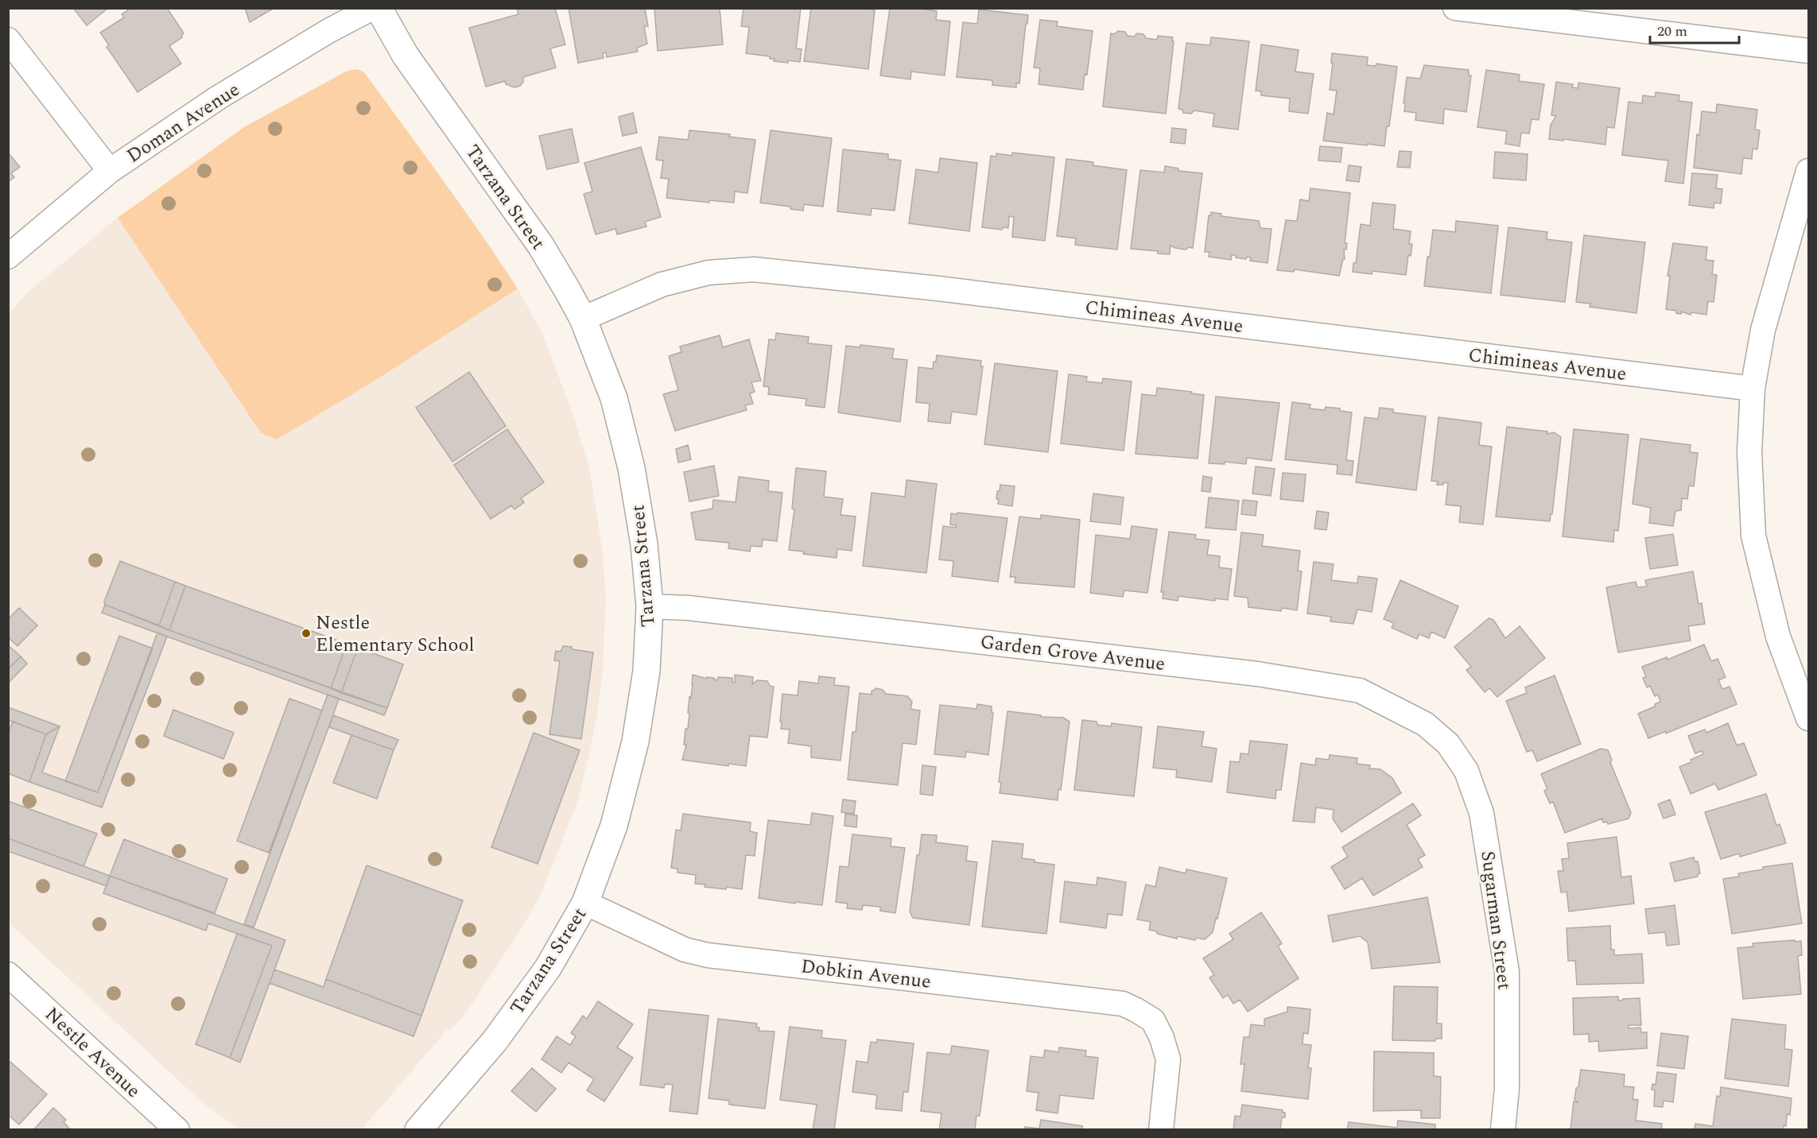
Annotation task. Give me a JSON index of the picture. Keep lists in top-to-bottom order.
{
  "streets": {
    "street": [
      "Doman Avenue",
      "Tarzana Street",
      "Chimineas Avenue",
      "Garden Grove Avenue",
      "Sugarman Street",
      "Dobkin Avenue",
      "Nestle Avenue"
    ]
  },
  "crossings": [
    ["Tarzana Street", "Chimineas Avenue"],
    ["Tarzana Street", "Garden Grove Avenue"],
    ["Tarzana Street", "Dobkin Avenue"],
    ["Garden Grove Avenue", "Sugarman Street"]
  ],
  "places": ["Nestle Elementary School"],
  "scale_bar": "20 m"
}
